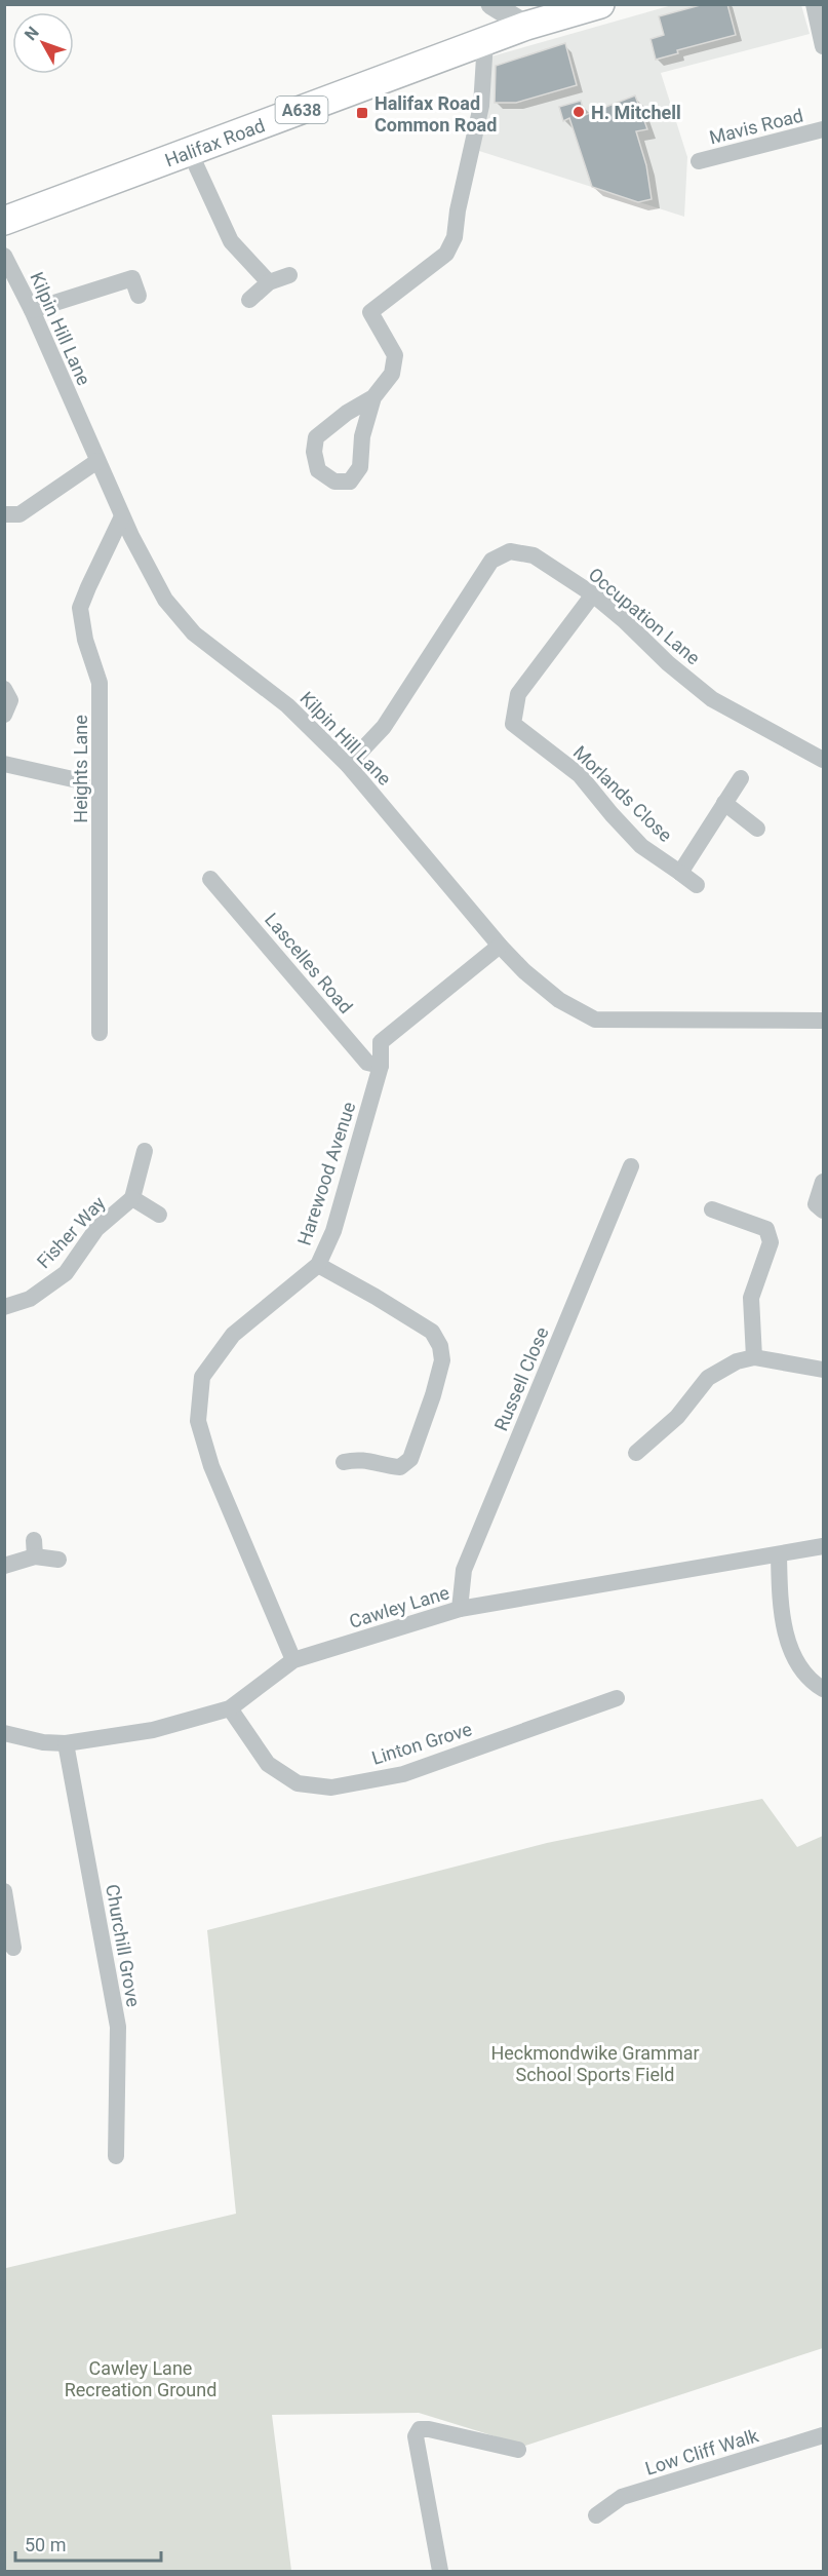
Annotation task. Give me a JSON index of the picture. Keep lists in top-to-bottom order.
{
  "streets": {
    "main road": ["A638", "Halifax Road"],
    "street": [
      "Mavis Road",
      "Kilpin Hill Lane",
      "Occupation Lane",
      "Heights Lane",
      "Morlands Close",
      "Lascelles Road",
      "Harewood Avenue",
      "Fisher Way",
      "Russell Close",
      "Cawley Lane",
      "Linton Grove",
      "Churchill Grove",
      "Low Cliff Walk"
    ]
  },
  "crossings": [
    ["Kilpin Hill Lane", "Occupation Lane"],
    ["Kilpin Hill Lane", "Heights Lane"],
    ["Kilpin Hill Lane", "Harewood Avenue"],
    ["Occupation Lane", "Morlands Close"],
    ["Lascelles Road", "Harewood Avenue"],
    ["Harewood Avenue", "Cawley Lane"],
    ["Russell Close", "Cawley Lane"],
    ["Cawley Lane", "Linton Grove"],
    ["Cawley Lane", "Churchill Grove"]
  ],
  "parks": ["Heckmondwike Grammar School Sports Field", "Cawley Lane Recreation Ground"],
  "places": {
    "other": ["H. Mitchell"],
    "transit": ["Halifax Road Common Road"]
  },
  "scale_bar": "50 m",
  "north": "top left"
}
